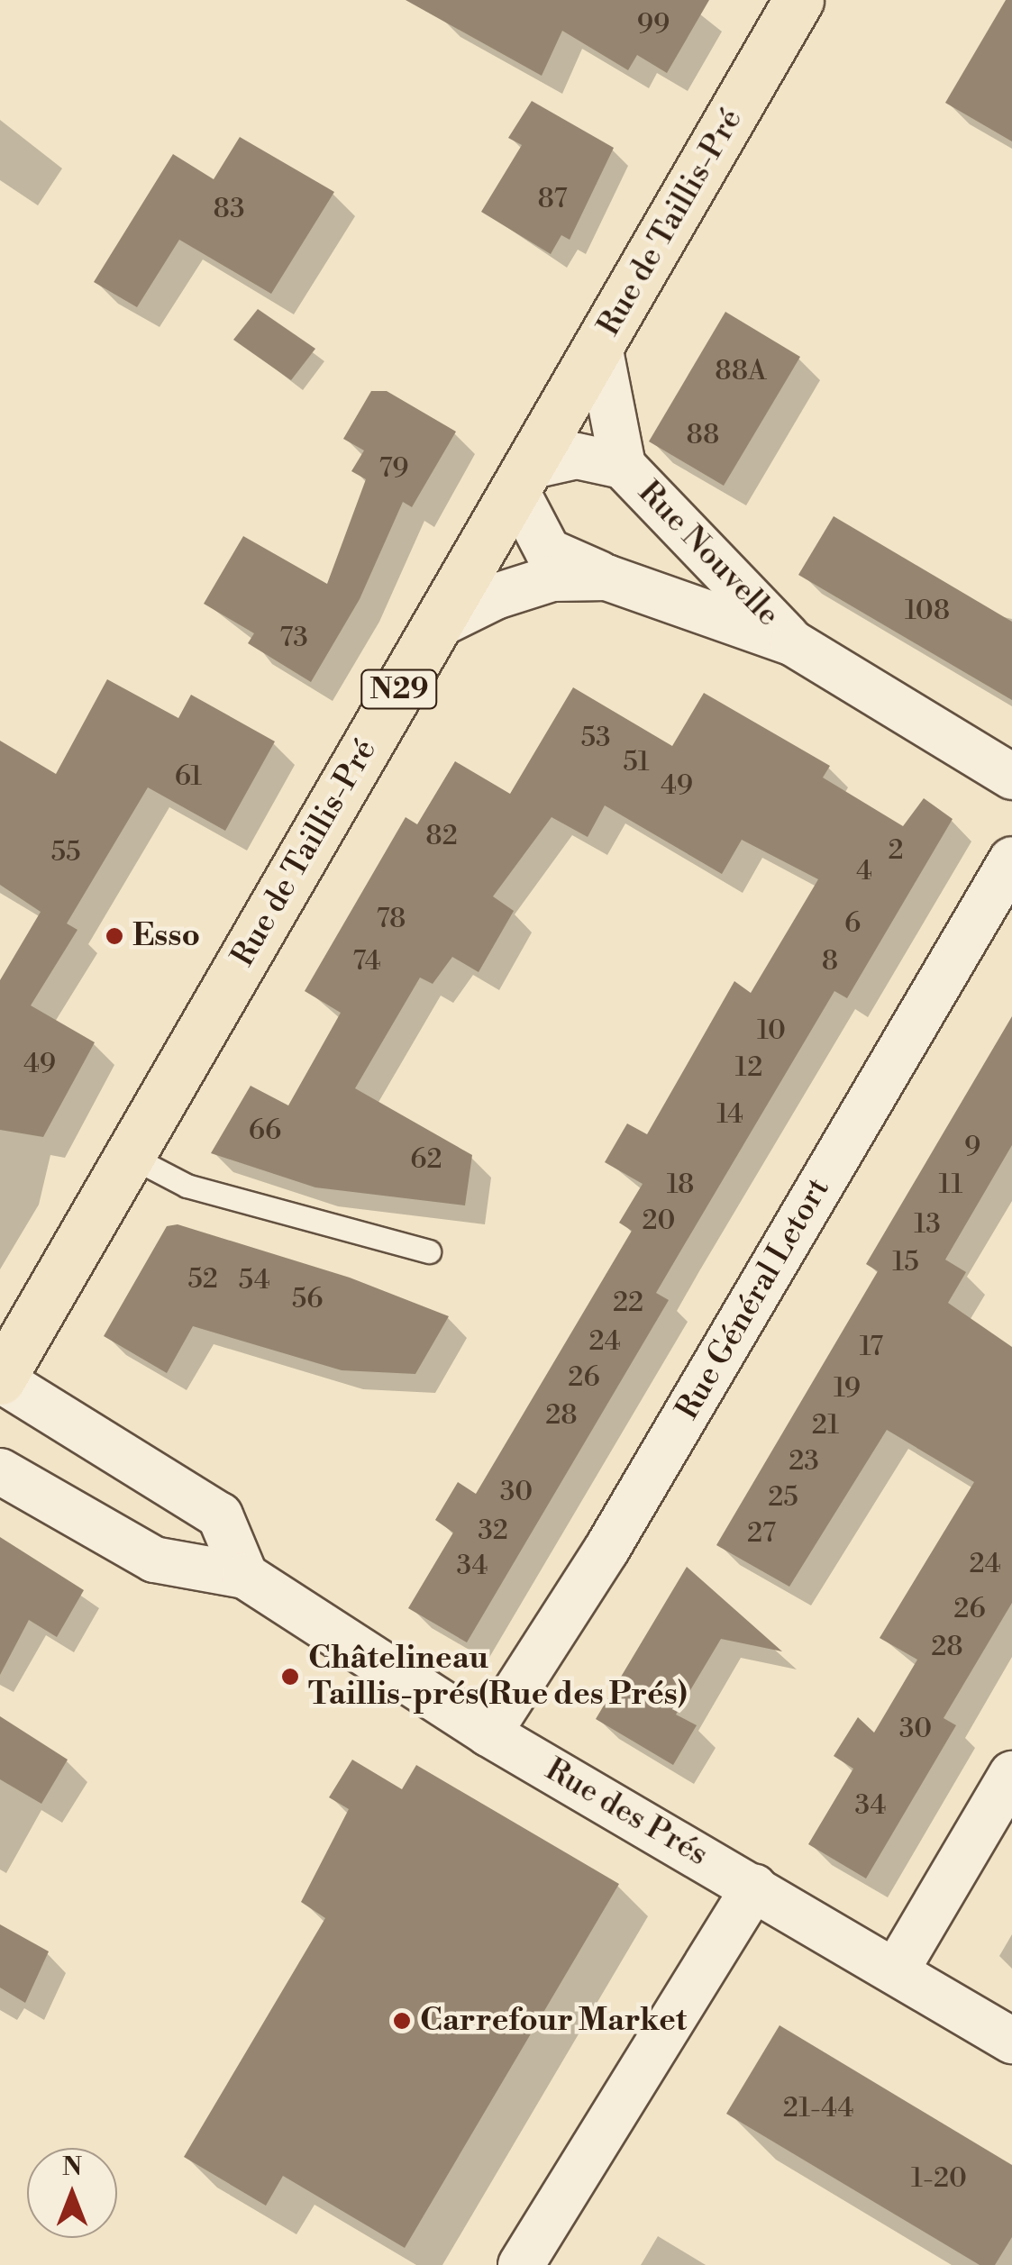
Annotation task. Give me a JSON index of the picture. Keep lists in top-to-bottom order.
{
  "streets": {
    "main road": ["Rue de Taillis-Pré", "N29"],
    "street": ["Rue Nouvelle", "Rue Général Letort", "Rue des Prés"]
  },
  "crossings": [
    ["Rue de Taillis-Pré", "Rue Nouvelle"],
    ["Rue Général Letort", "Rue des Prés"]
  ],
  "places": ["Esso", "Châtelineau Taillis-prés(Rue des Prés)", "Carrefour Market"],
  "house_numbers": [
    "99",
    "87",
    "83",
    "88A",
    "88",
    "79",
    "108",
    "73",
    "53",
    "51",
    "61",
    "49",
    "82",
    "2",
    "55",
    "4",
    "78",
    "6",
    "74",
    "8",
    "10",
    "49",
    "12",
    "14",
    "66",
    "9",
    "62",
    "18",
    "11",
    "20",
    "13",
    "15",
    "52",
    "54",
    "56",
    "22",
    "24",
    "17",
    "26",
    "19",
    "28",
    "21",
    "23",
    "30",
    "25",
    "32",
    "27",
    "24",
    "34",
    "26",
    "28",
    "30",
    "34",
    "21-44",
    "1-20"
  ],
  "north": "top"
}
